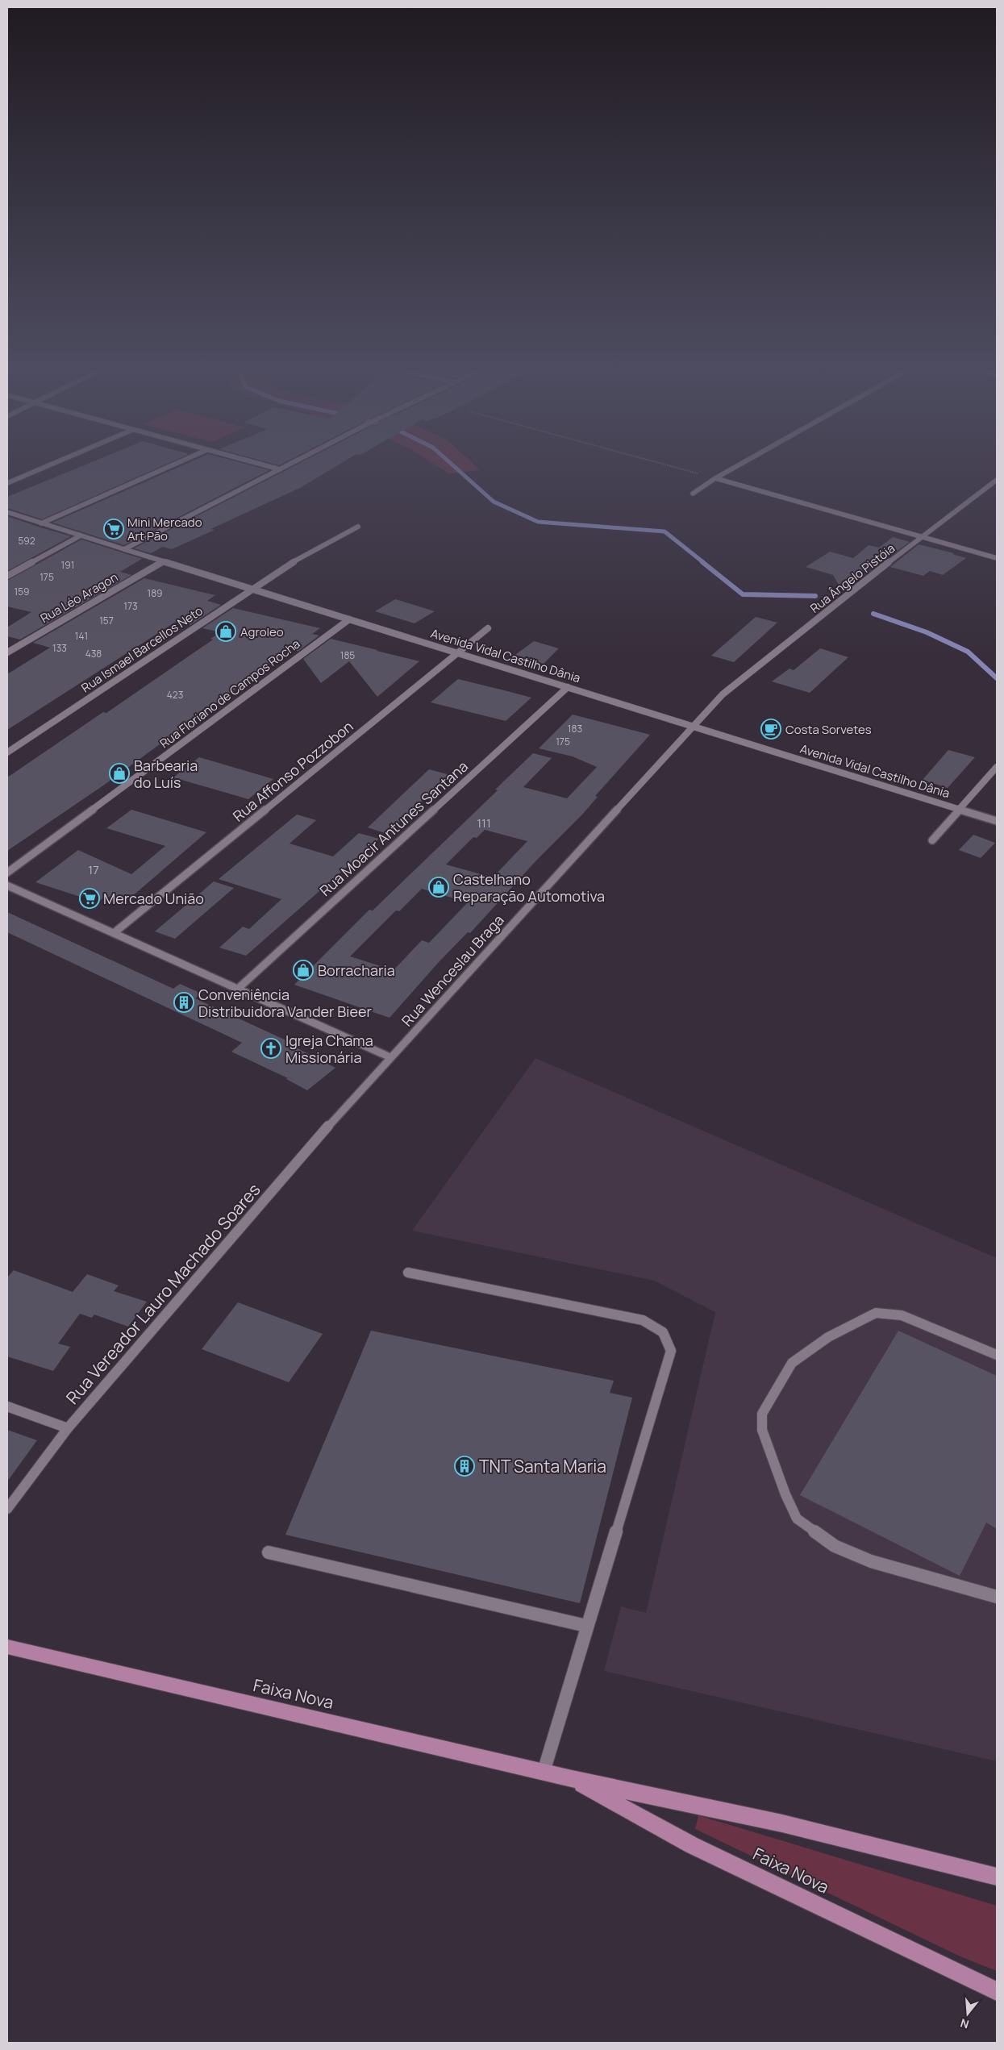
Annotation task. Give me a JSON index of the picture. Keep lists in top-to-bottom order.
{
  "streets": {
    "highway": ["Faixa Nova"],
    "street": [
      "Rua Ângelo Pistóia",
      "Rua Léo Aragon",
      "Rua Ismael Barcellos Neto",
      "Avenida Vidal Castilho Dânia",
      "Rua Floriano de Campos Rocha",
      "Rua Affonso Pozzobon",
      "Rua Moacir Antunes Santana",
      "Rua Wenceslau Braga",
      "Rua Vereador Lauro Machado Soares"
    ]
  },
  "crossings": [
    ["Rua Ângelo Pistóia", "Rua Wenceslau Braga"],
    ["Rua Léo Aragon", "Avenida Vidal Castilho Dânia"],
    ["Rua Ismael Barcellos Neto", "Avenida Vidal Castilho Dânia"],
    ["Avenida Vidal Castilho Dânia", "Rua Floriano de Campos Rocha"],
    ["Avenida Vidal Castilho Dânia", "Rua Affonso Pozzobon"],
    ["Avenida Vidal Castilho Dânia", "Rua Moacir Antunes Santana"],
    ["Avenida Vidal Castilho Dânia", "Rua Wenceslau Braga"],
    ["Rua Wenceslau Braga", "Rua Vereador Lauro Machado Soares"]
  ],
  "places": {
    "supermarket": ["Mini Mercado Art Pão", "Mercado União"],
    "shop": [
      "Agroleo",
      "Barbearia do Luís",
      "Castelhano Reparação Automotiva",
      "Borracharia"
    ],
    "cafe": ["Costa Sorvetes"],
    "building": ["Conveniência Distribuidora Vander Bieer", "TNT Santa Maria"],
    "church": ["Igreja Chama Missionária"]
  },
  "house_numbers": [
    "592",
    "191",
    "175",
    "159",
    "189",
    "173",
    "157",
    "141",
    "133",
    "438",
    "185",
    "423",
    "183",
    "175",
    "111",
    "17"
  ],
  "north": "bottom"
}
